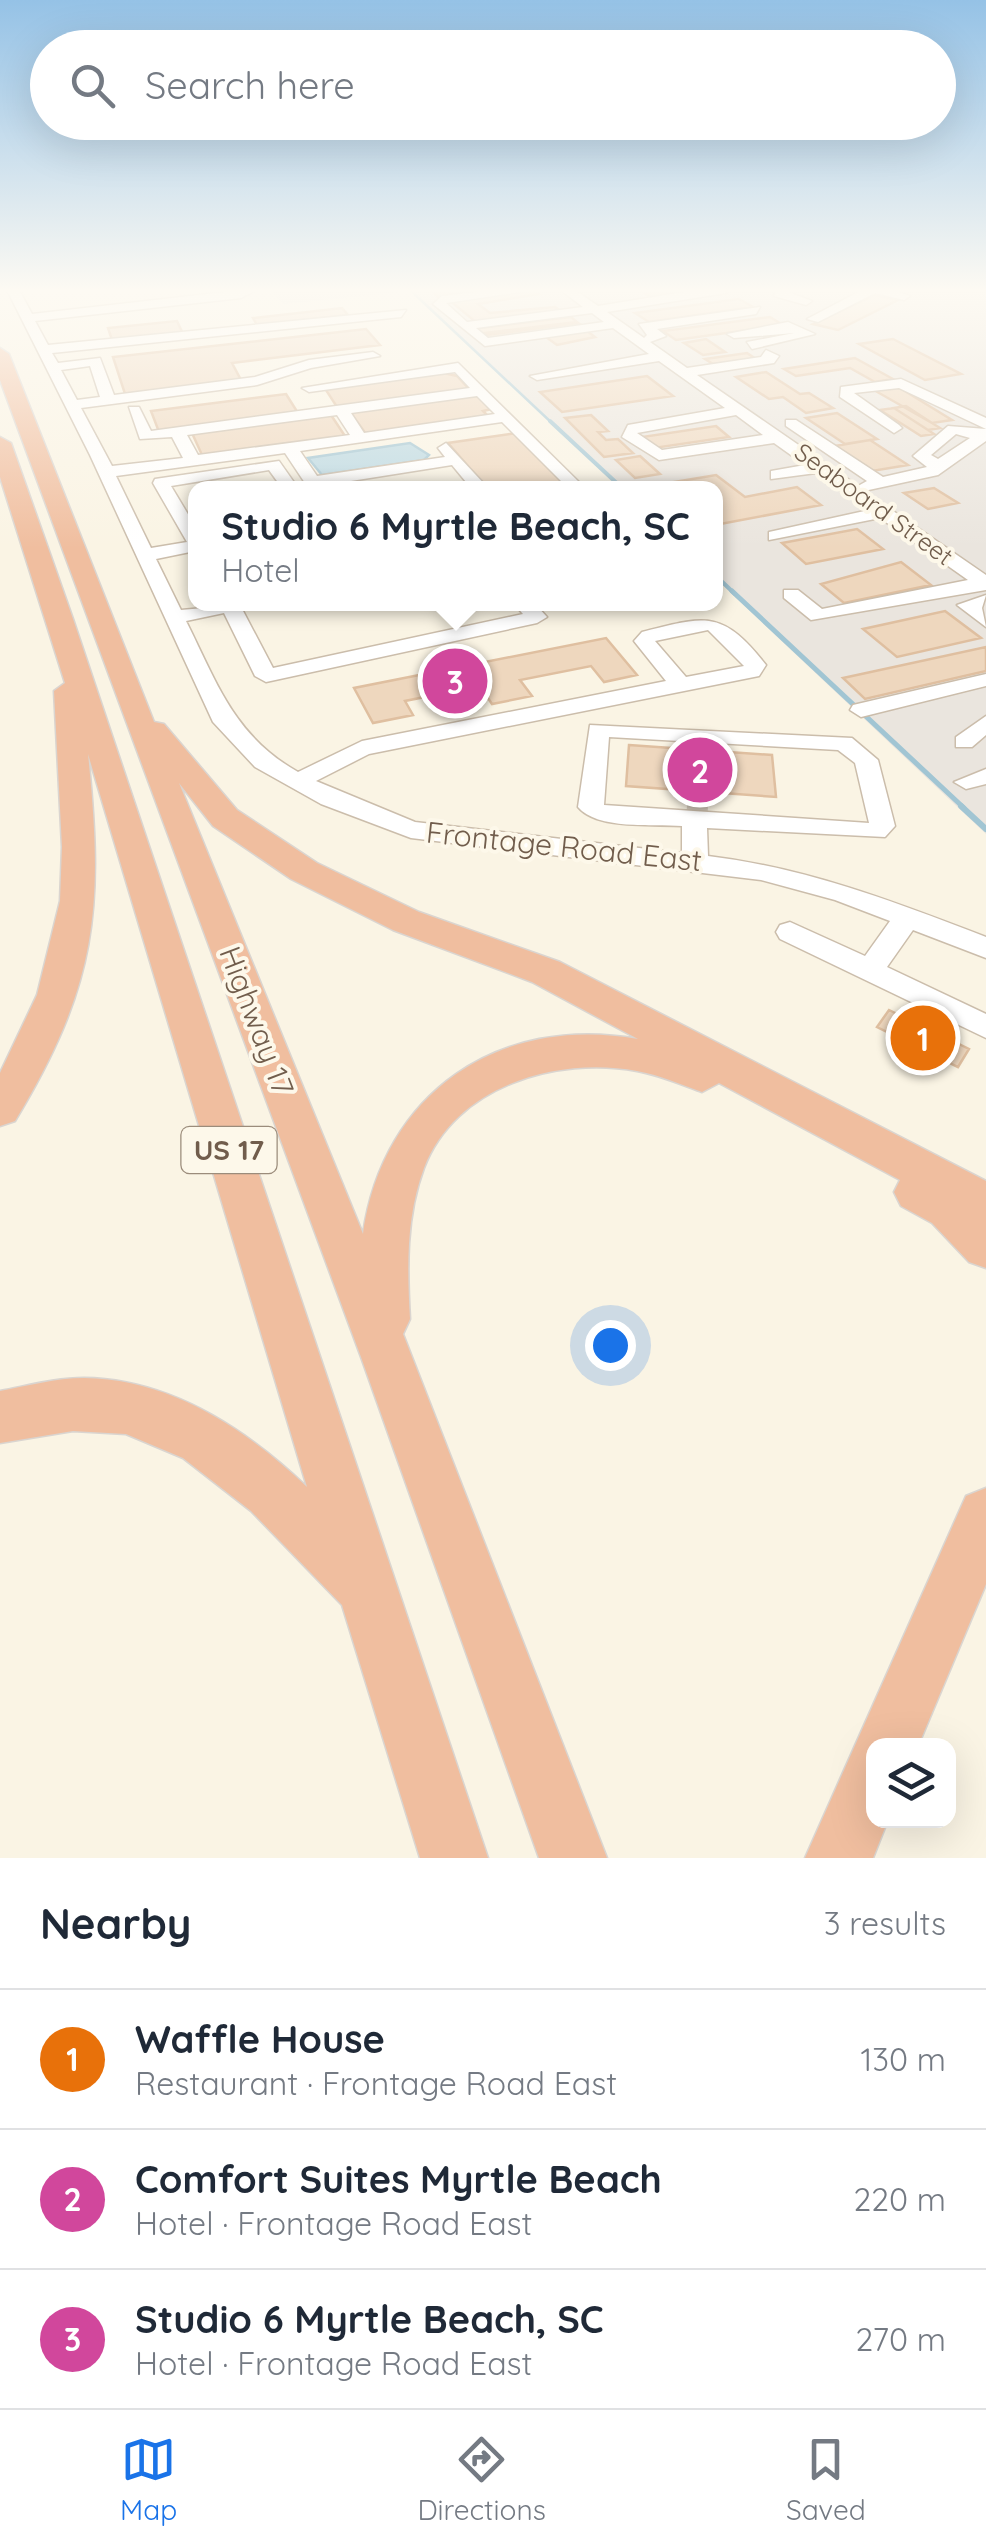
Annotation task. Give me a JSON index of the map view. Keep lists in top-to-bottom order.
{
  "streets": {
    "highway": ["Highway 17", "US 17"],
    "street": ["Seaboard Street", "Frontage Road East"]
  },
  "page": {
    "search": "Search here",
    "popup": ["Studio 6 Myrtle Beach, SC", "Hotel"],
    "pins": ["3", "2", "1"],
    "heading": ["Nearby", "3 results"],
    "list": [
      {
        "mark": "1",
        "name": "Waffle House",
        "note": "Restaurant · Frontage Road East",
        "value": "130 m"
      },
      {
        "mark": "2",
        "name": "Comfort Suites Myrtle Beach",
        "note": "Hotel · Frontage Road East",
        "value": "220 m"
      },
      {
        "mark": "3",
        "name": "Studio 6 Myrtle Beach, SC",
        "note": "Hotel · Frontage Road East",
        "value": "270 m"
      }
    ],
    "nav": ["Map", "Directions", "Saved"]
  }
}
